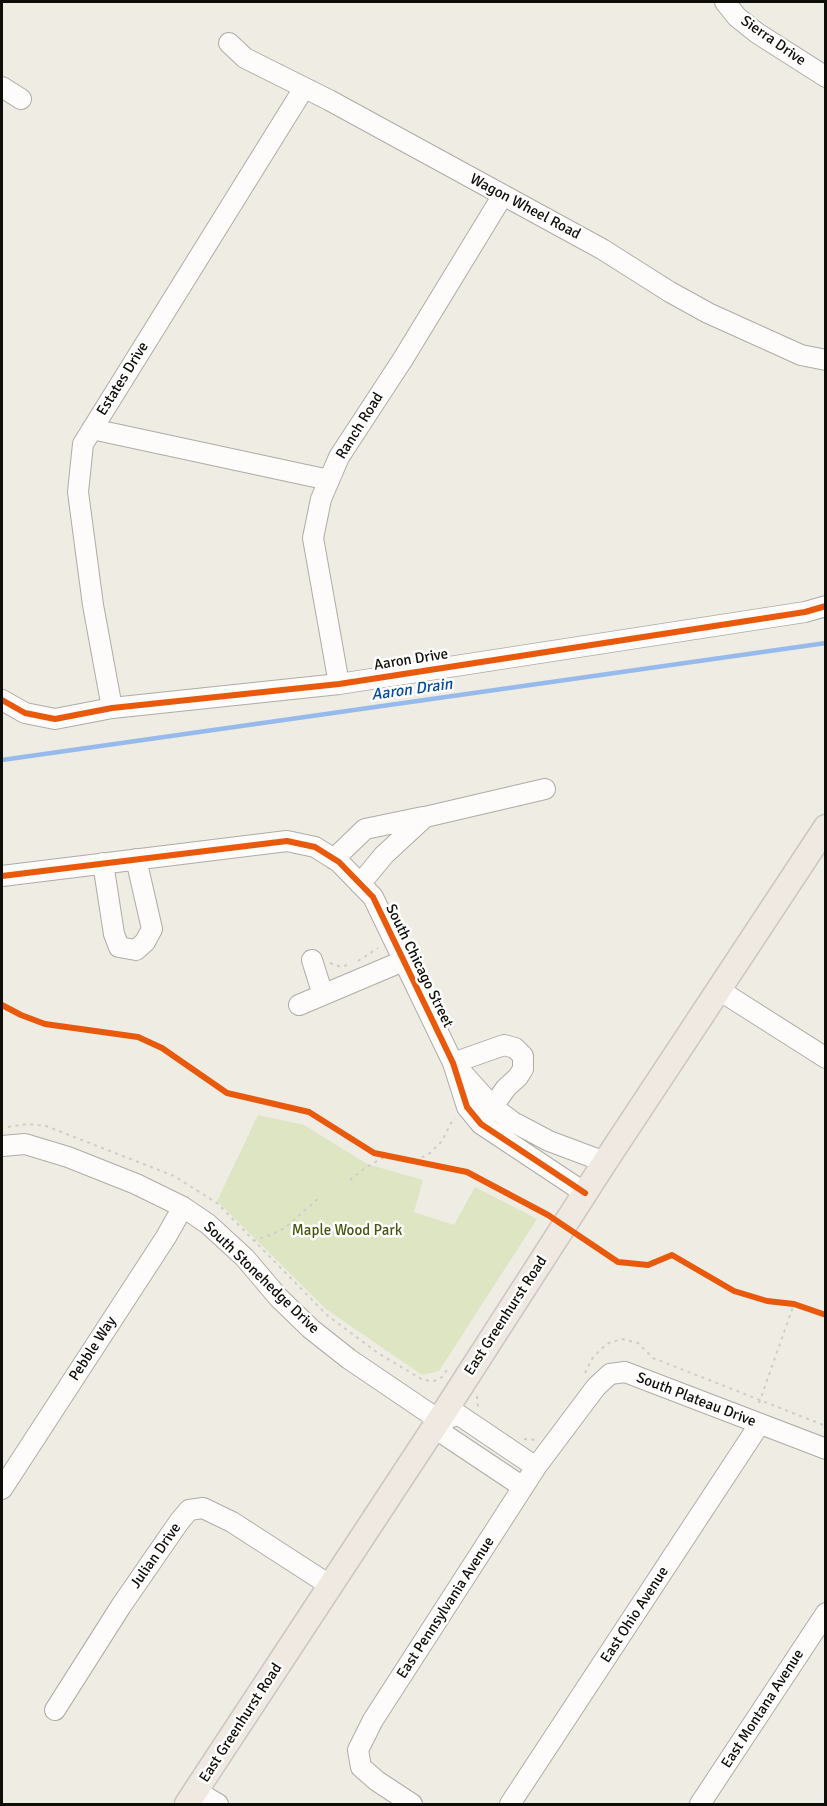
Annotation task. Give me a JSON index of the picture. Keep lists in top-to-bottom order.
{
  "streets": {
    "main road": ["East Greenhurst Road"],
    "street": [
      "Sierra Drive",
      "Wagon Wheel Road",
      "Estates Drive",
      "Ranch Road",
      "Aaron Drive",
      "South Chicago Street",
      "South Stonehedge Drive",
      "Pebble Way",
      "South Plateau Drive",
      "Julian Drive",
      "East Pennsylvania Avenue",
      "East Ohio Avenue",
      "East Montana Avenue"
    ]
  },
  "crossings": [
    ["Wagon Wheel Road", "Estates Drive"],
    ["Wagon Wheel Road", "Ranch Road"],
    ["Estates Drive", "Aaron Drive"],
    ["Ranch Road", "Aaron Drive"],
    ["South Chicago Street", "East Greenhurst Road"],
    ["South Stonehedge Drive", "East Greenhurst Road"],
    ["South Stonehedge Drive", "Pebble Way"],
    ["South Stonehedge Drive", "East Pennsylvania Avenue"],
    ["East Greenhurst Road", "Julian Drive"],
    ["South Plateau Drive", "East Pennsylvania Avenue"],
    ["South Plateau Drive", "East Ohio Avenue"]
  ],
  "water": ["Aaron Drain"],
  "parks": ["Maple Wood Park"]
}
